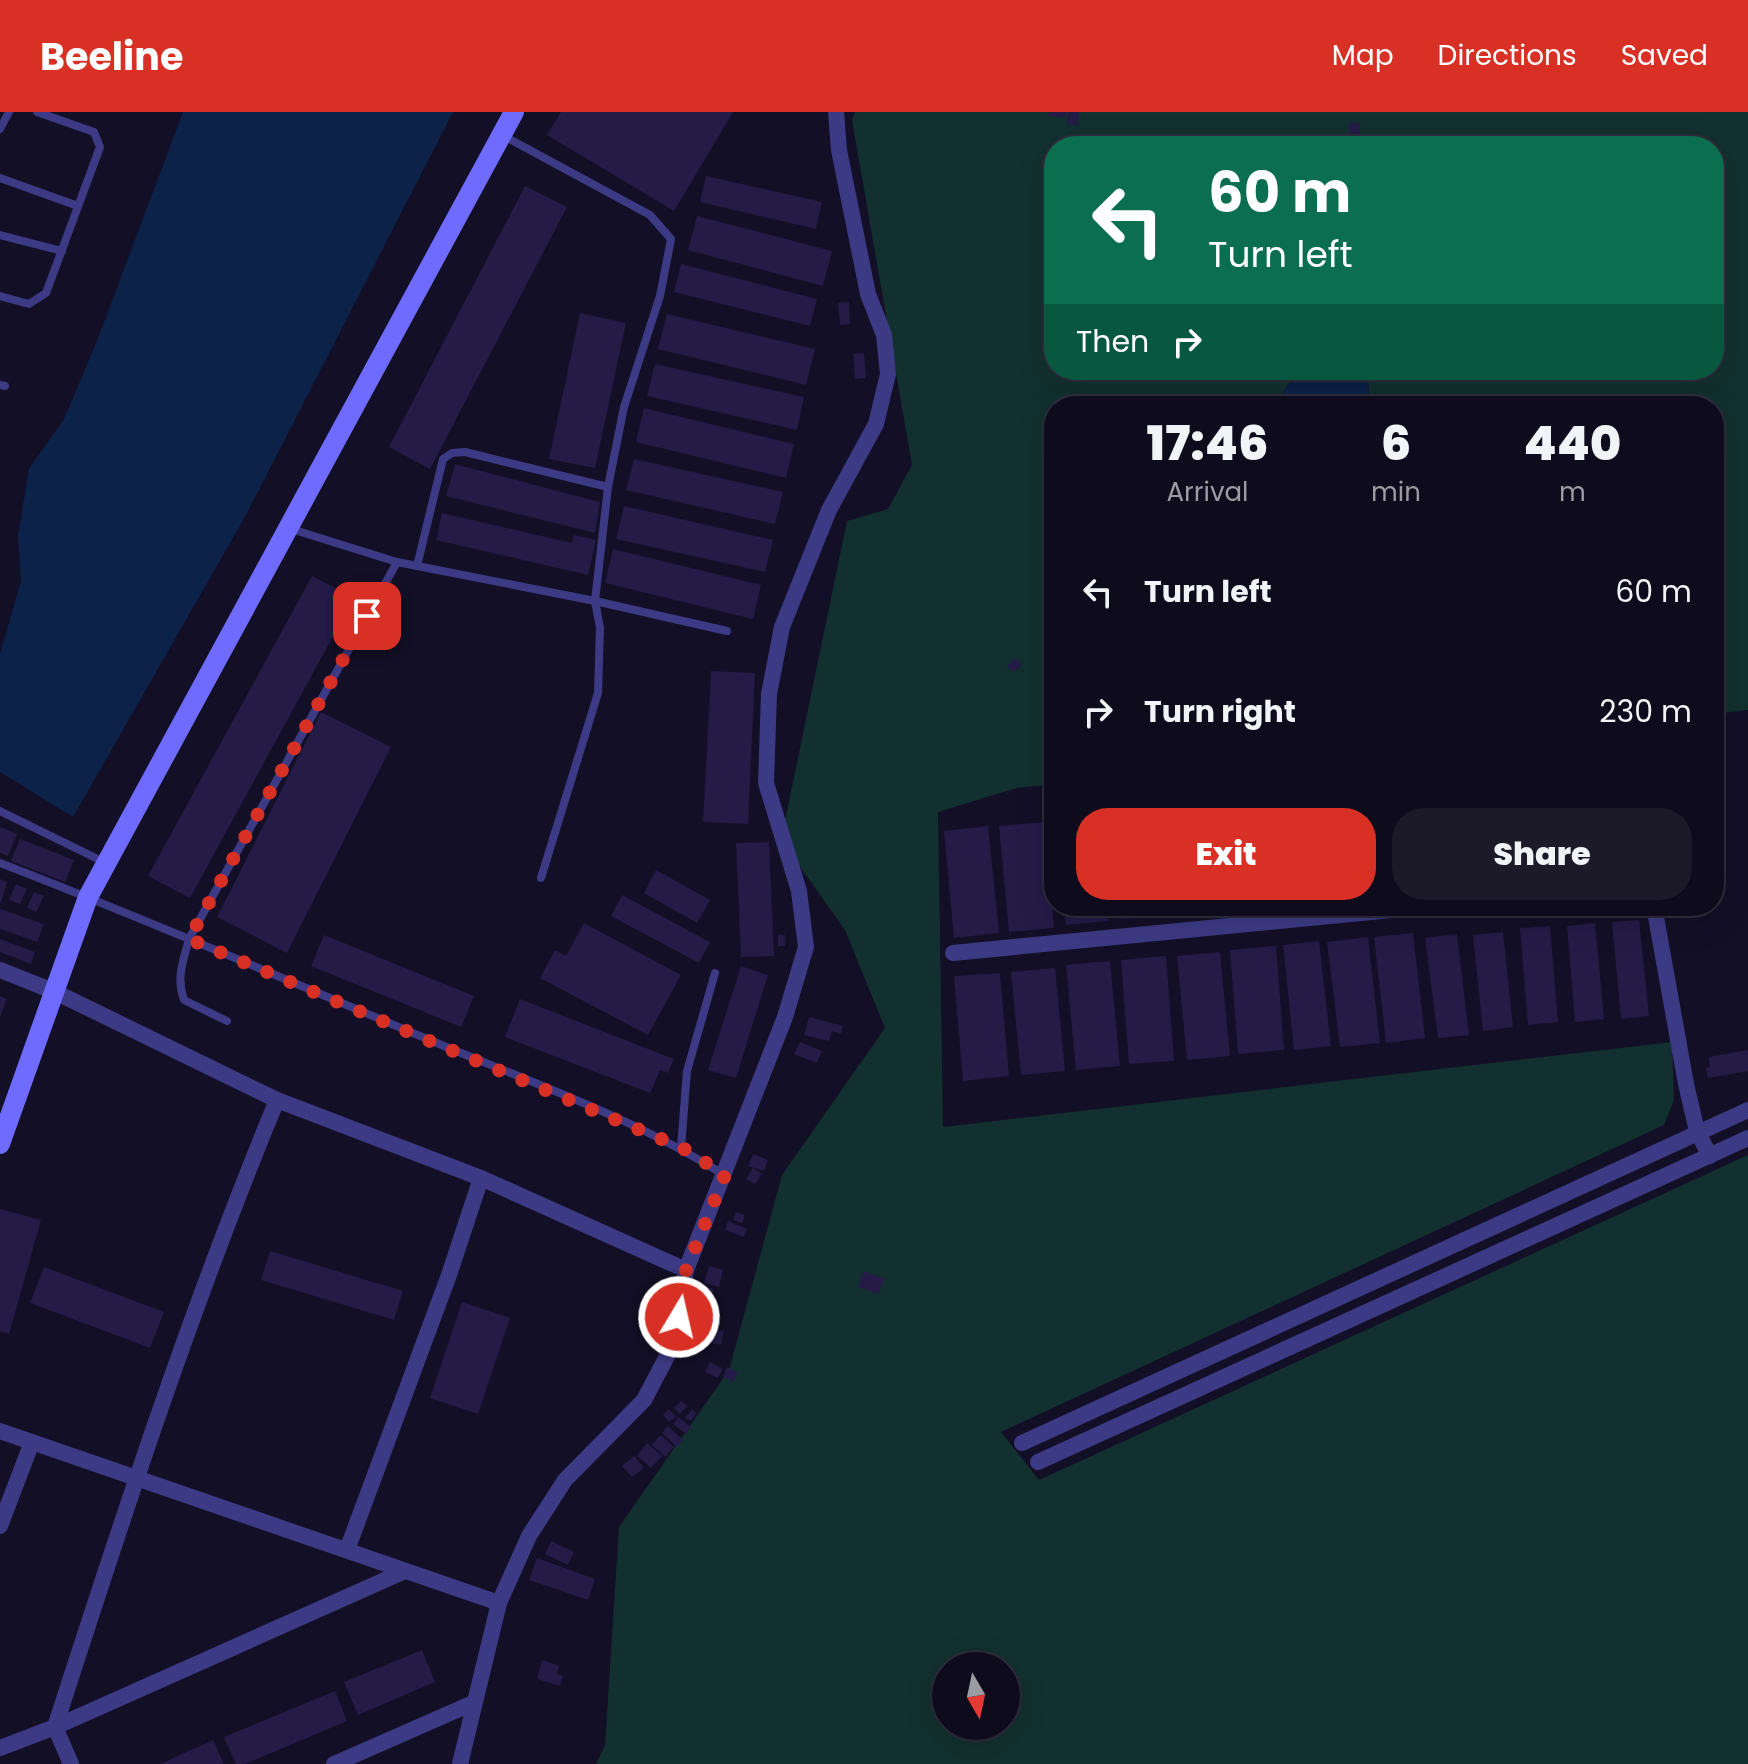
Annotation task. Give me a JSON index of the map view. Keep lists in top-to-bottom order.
{
  "north": "bottom",
  "page": {
    "header": "Beeline",
    "nav": ["Map", "Directions", "Saved"],
    "turn": ["60 m", "Turn left"],
    "then": "Then",
    "eta": [
      "17:46",
      "Arrival",
      "6",
      "min",
      "440",
      "m"
    ],
    "list": [
      {
        "name": "Turn left",
        "value": "60 m"
      },
      {
        "name": "Turn right",
        "value": "230 m"
      }
    ],
    "buttons": ["Exit", "Share"]
  }
}
